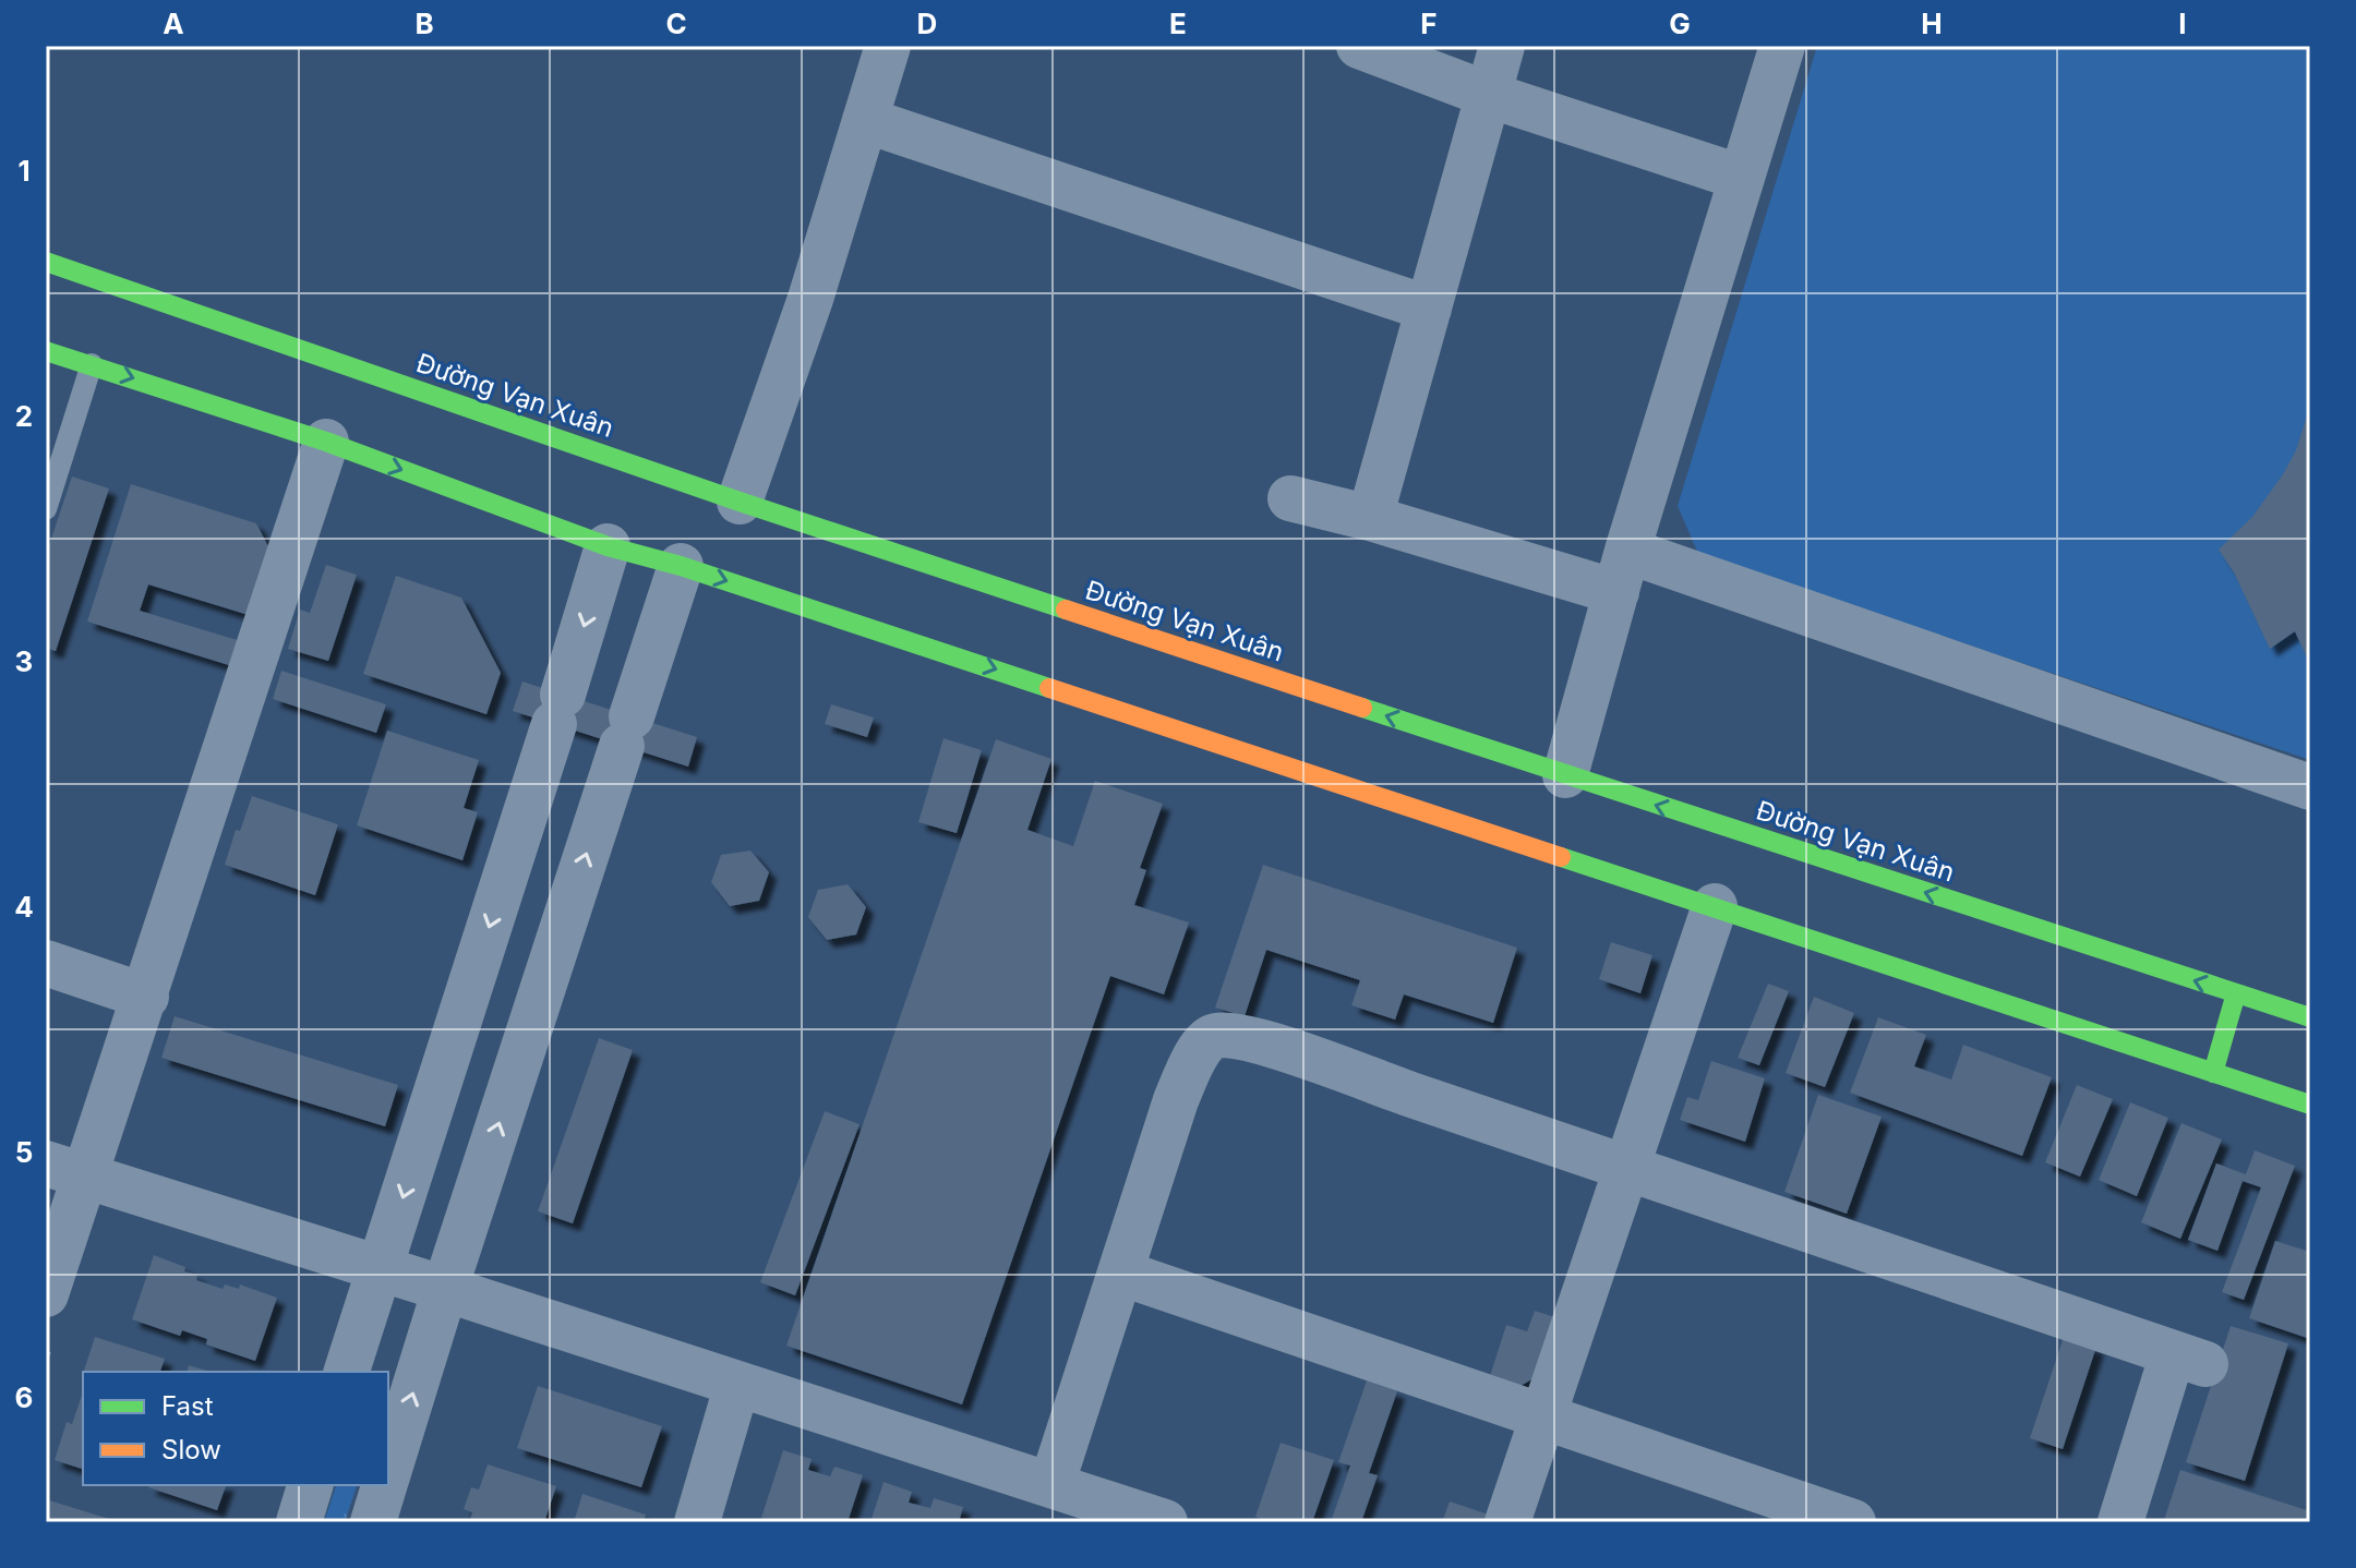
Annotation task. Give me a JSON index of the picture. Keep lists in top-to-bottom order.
{
  "streets": {
    "highway": ["Đường Vạn Xuân"]
  },
  "legend": ["Fast", "Slow"],
  "grid": {
    "columns": [
      "A",
      "B",
      "C",
      "D",
      "E",
      "F",
      "G",
      "H",
      "I"
    ],
    "rows": [
      "1",
      "2",
      "3",
      "4",
      "5",
      "6"
    ]
  }
}
